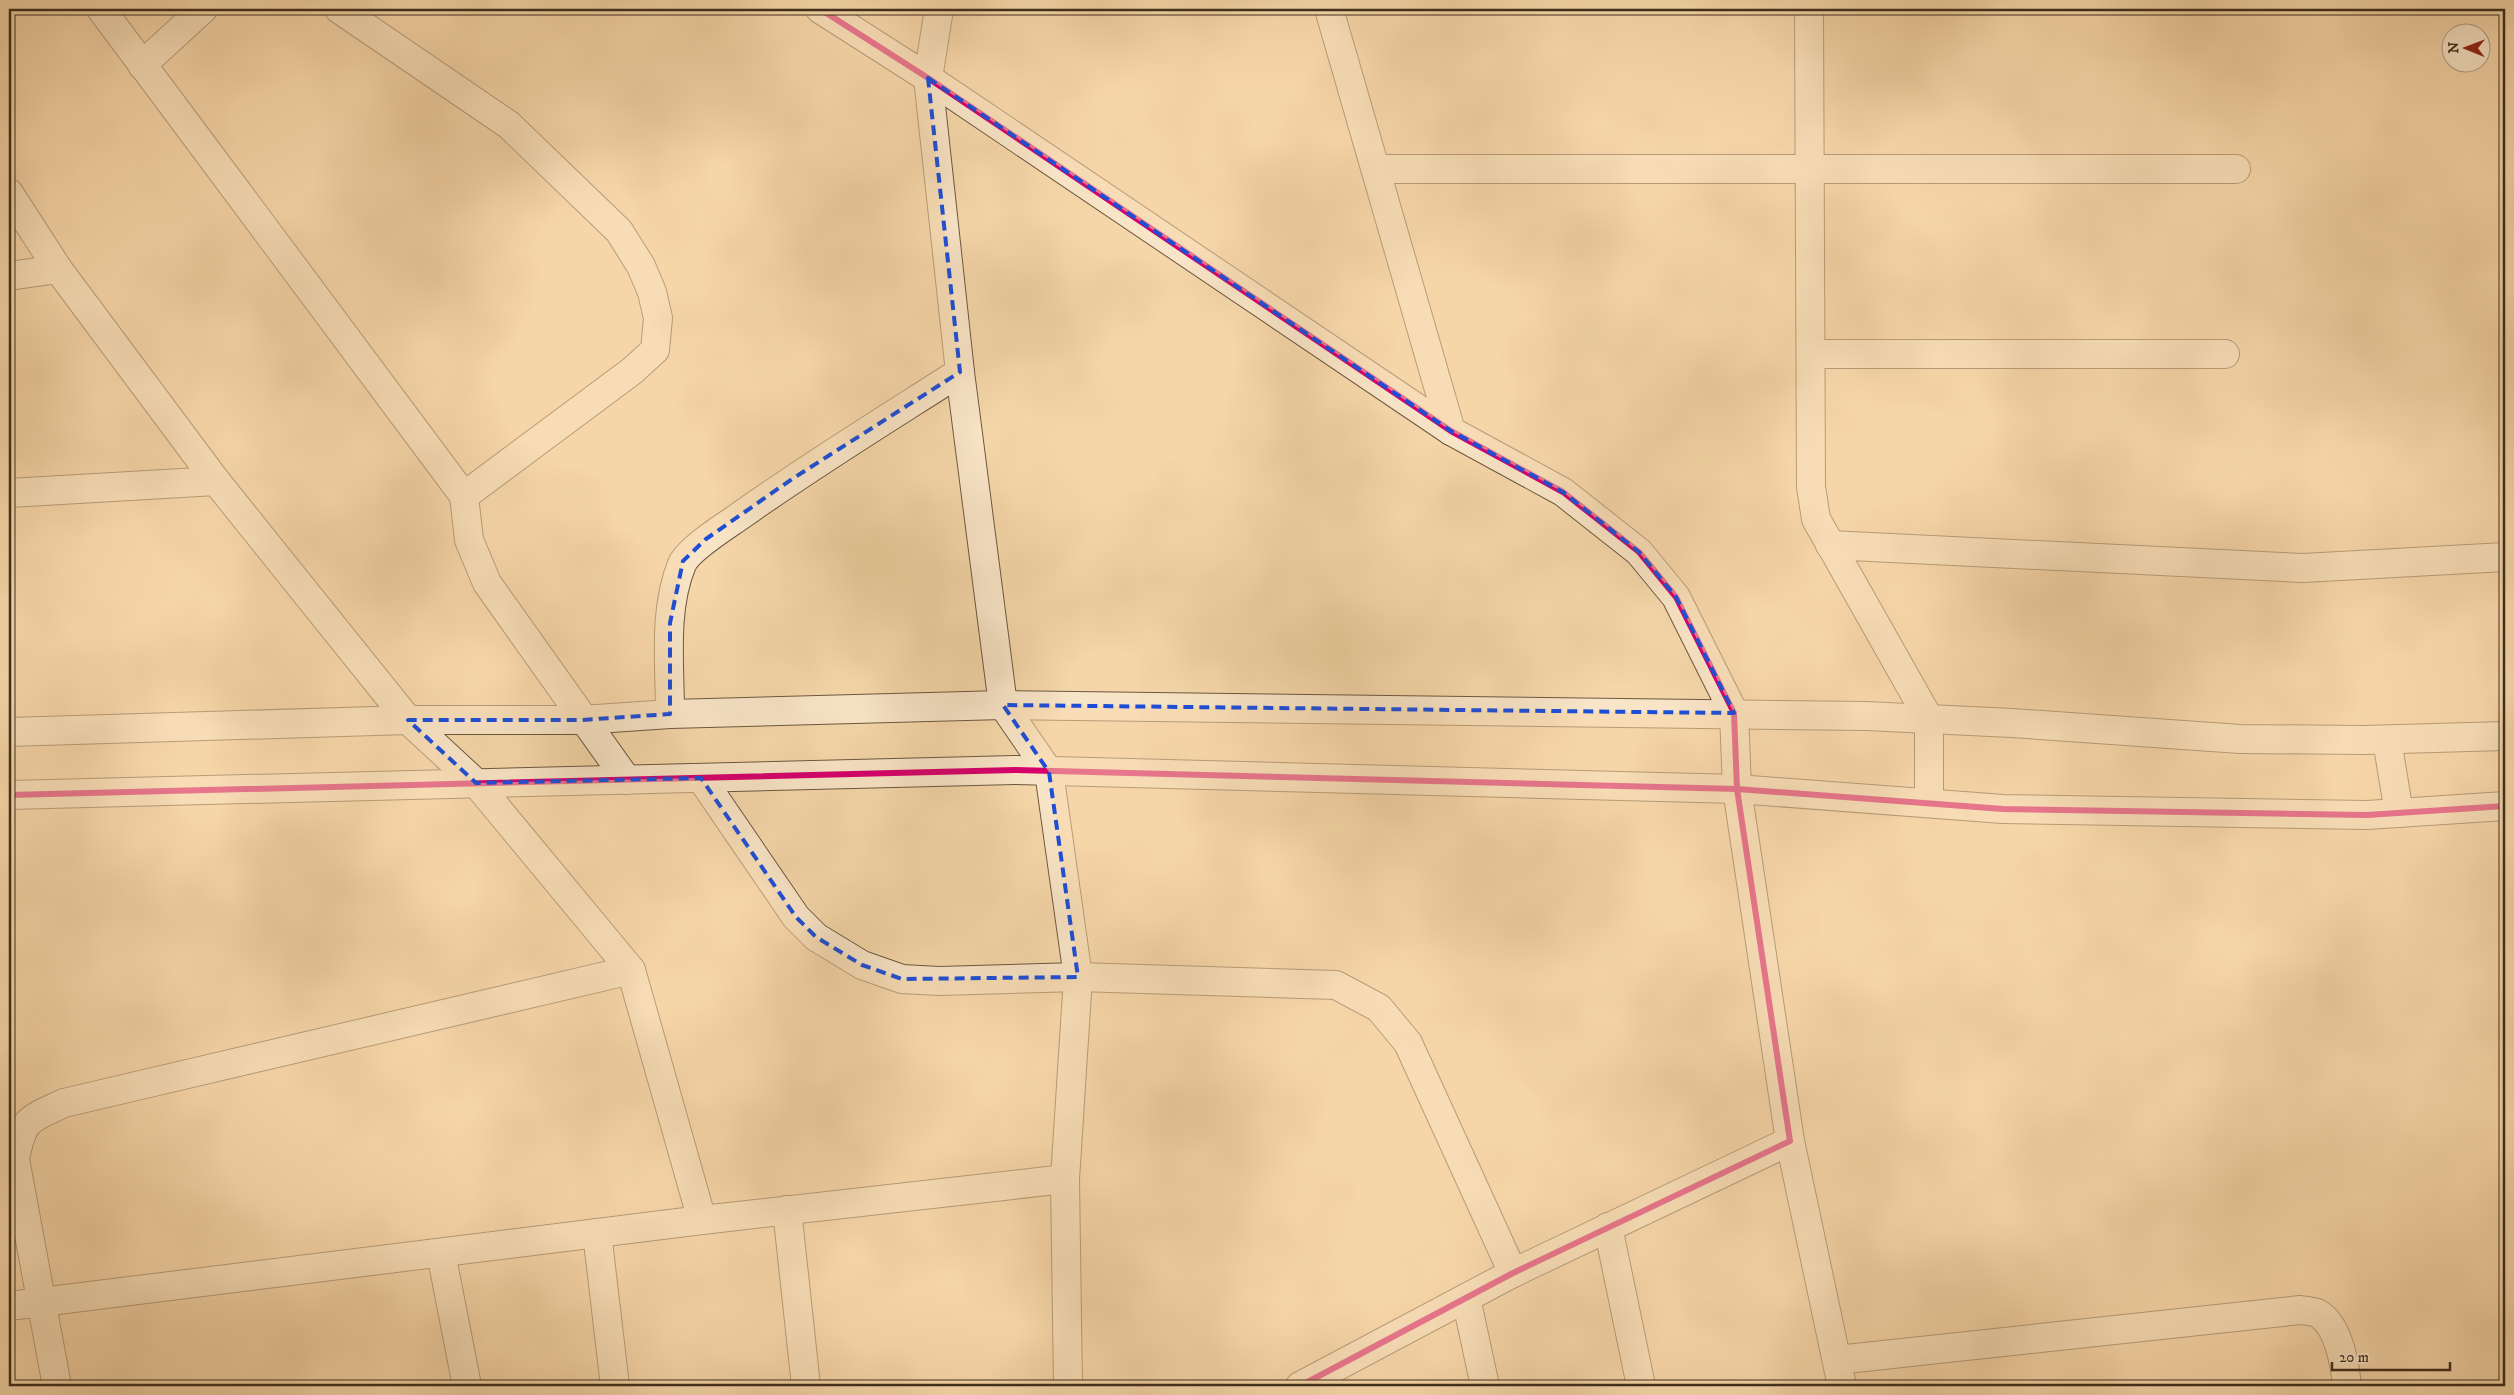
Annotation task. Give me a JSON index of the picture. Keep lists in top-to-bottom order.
{
  "scale_bar": "20 m",
  "north": "left"
}
